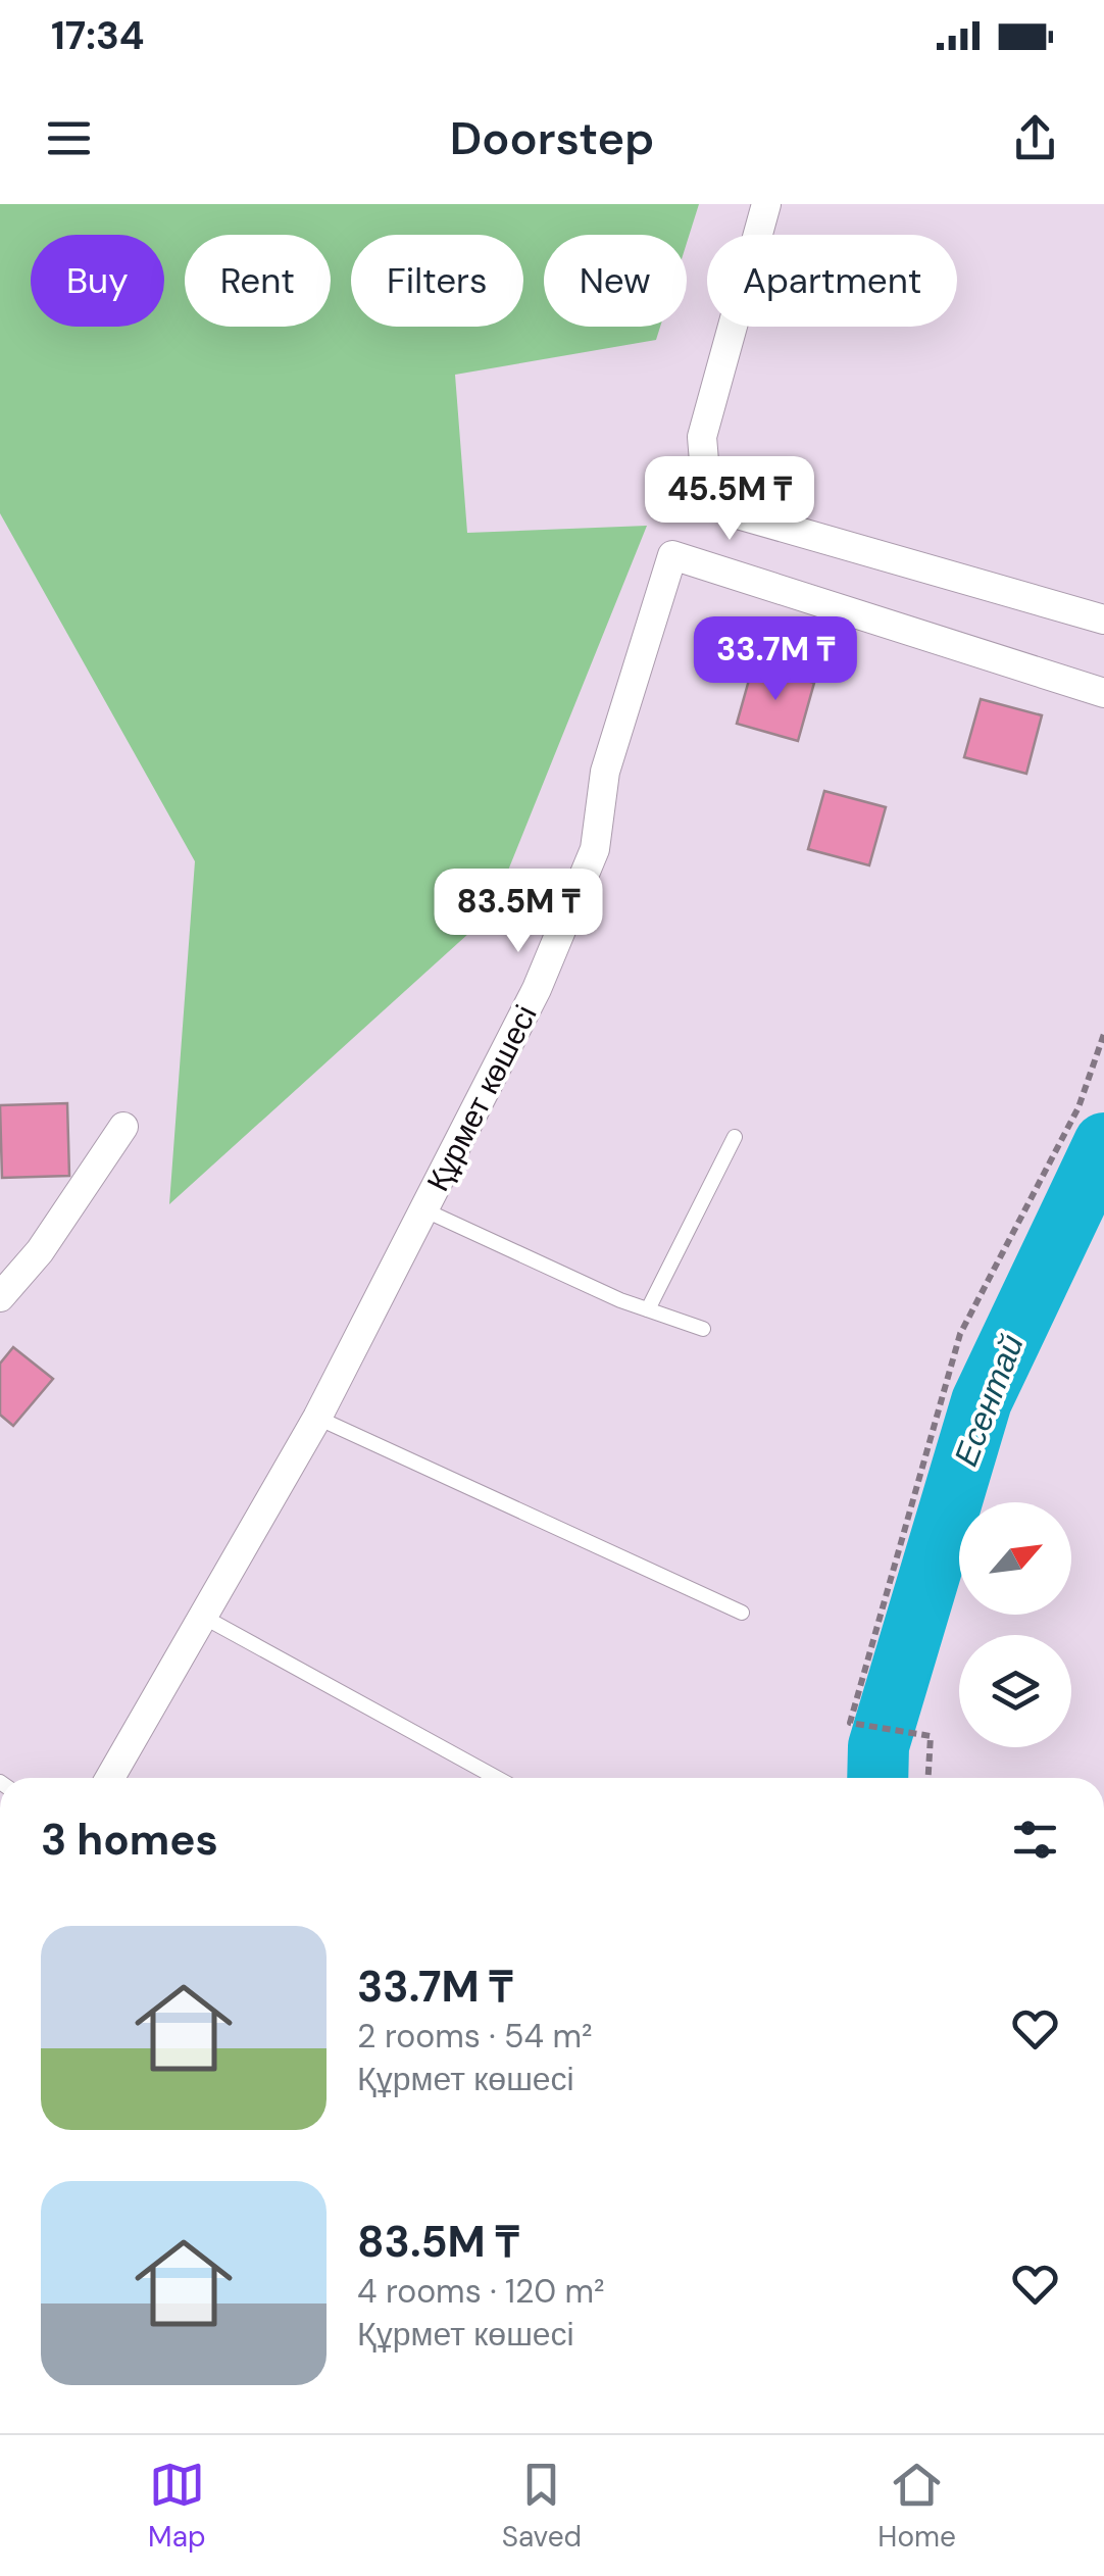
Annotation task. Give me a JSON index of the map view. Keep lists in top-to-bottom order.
{
  "streets": {
    "street": ["Құрмет көшесі"]
  },
  "water": ["Есентай"],
  "north": "top right",
  "page": {
    "status": "17:34",
    "header": "Doorstep",
    "chip": [
      "Buy",
      "Rent",
      "Filters",
      "New",
      "Apartment"
    ],
    "price": ["45.5M ₸", "33.7M ₸", "83.5M ₸"],
    "heading": "3 homes",
    "list": [
      {
        "name": "33.7M ₸",
        "note": "2 rooms · 54 m² · Құрмет көшесі"
      },
      {
        "name": "83.5M ₸",
        "note": "4 rooms · 120 m² · Құрмет көшесі"
      }
    ],
    "tabs": ["Map", "Saved", "Home"]
  }
}
